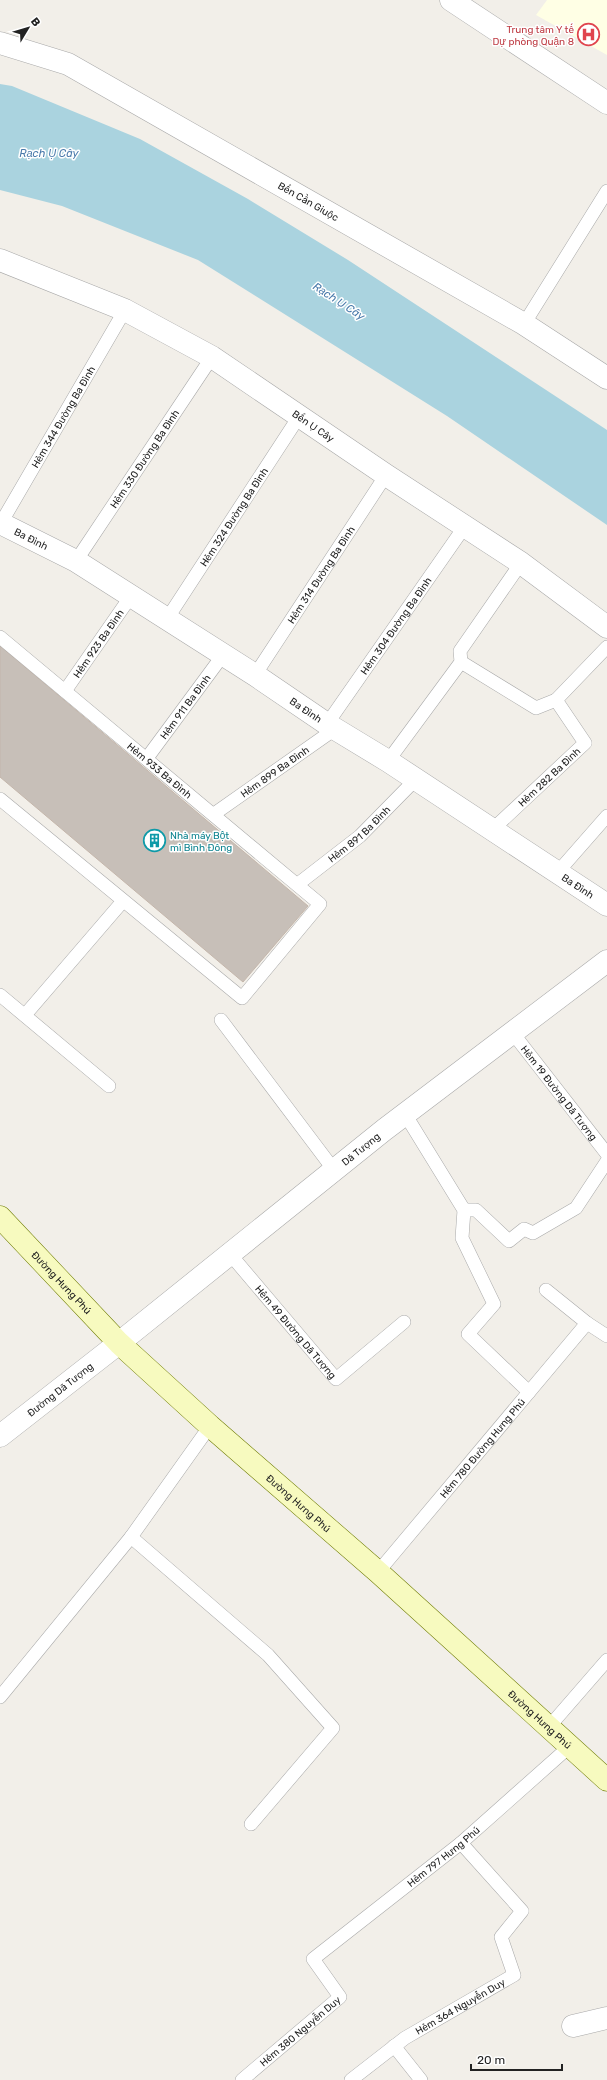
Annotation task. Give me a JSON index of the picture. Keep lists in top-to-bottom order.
{
  "streets": {
    "main road": ["Đường Hưng Phú"],
    "street": [
      "Bến Cần Giuộc",
      "Bến Ụ Cây",
      "Ba Đình",
      "Dã Tượng",
      "Đường Dã Tượng"
    ],
    "lane": [
      "Hẻm 344 Đường Ba Đình",
      "Hẻm 330 Đường Ba Đình",
      "Hẻm 324 Đường Ba Đình",
      "Hẻm 314 Đường Ba Đình",
      "Hẻm 304 Đường Ba Đình",
      "Hẻm 923 Ba Đình",
      "Hẻm 911 Ba Đình",
      "Hẻm 933 Ba Đình",
      "Hẻm 899 Ba Đình",
      "Hẻm 282 Ba Đình",
      "Hẻm 891 Ba Đình",
      "Hẻm 19 Đường Dã Tượng",
      "Hẻm 49 Đường Dã Tượng",
      "Hẻm 780 Đường Hưng Phú",
      "Hẻm 797 Hưng Phú",
      "Hẻm 364 Nguyễn Duy",
      "Hẻm 380 Nguyễn Duy"
    ]
  },
  "crossings": [
    ["Hẻm 344 Đường Ba Đình", "Bến Ụ Cây"],
    ["Hẻm 344 Đường Ba Đình", "Ba Đình"],
    ["Bến Ụ Cây", "Hẻm 330 Đường Ba Đình"],
    ["Bến Ụ Cây", "Hẻm 324 Đường Ba Đình"],
    ["Bến Ụ Cây", "Hẻm 314 Đường Ba Đình"],
    ["Bến Ụ Cây", "Hẻm 304 Đường Ba Đình"],
    ["Hẻm 330 Đường Ba Đình", "Ba Đình"],
    ["Hẻm 324 Đường Ba Đình", "Ba Đình"],
    ["Ba Đình", "Hẻm 314 Đường Ba Đình"],
    ["Ba Đình", "Hẻm 304 Đường Ba Đình"],
    ["Ba Đình", "Hẻm 923 Ba Đình"],
    ["Ba Đình", "Hẻm 911 Ba Đình"],
    ["Ba Đình", "Hẻm 899 Ba Đình"],
    ["Ba Đình", "Hẻm 282 Ba Đình"],
    ["Ba Đình", "Hẻm 891 Ba Đình"],
    ["Hẻm 304 Đường Ba Đình", "Hẻm 899 Ba Đình"],
    ["Hẻm 923 Ba Đình", "Hẻm 933 Ba Đình"],
    ["Hẻm 911 Ba Đình", "Hẻm 933 Ba Đình"],
    ["Hẻm 933 Ba Đình", "Hẻm 899 Ba Đình"],
    ["Hẻm 933 Ba Đình", "Hẻm 891 Ba Đình"],
    ["Hẻm 19 Đường Dã Tượng", "Dã Tượng"],
    ["Dã Tượng", "Đường Hưng Phú"],
    ["Dã Tượng", "Hẻm 49 Đường Dã Tượng"],
    ["Dã Tượng", "Đường Dã Tượng"],
    ["Đường Hưng Phú", "Đường Dã Tượng"],
    ["Đường Hưng Phú", "Hẻm 780 Đường Hưng Phú"],
    ["Đường Hưng Phú", "Hẻm 797 Hưng Phú"],
    ["Hẻm 797 Hưng Phú", "Hẻm 364 Nguyễn Duy"],
    ["Hẻm 797 Hưng Phú", "Hẻm 380 Nguyễn Duy"]
  ],
  "water": ["Rạch Ụ Cây"],
  "places": {
    "hospital": ["Trung tâm Y tế Dự phòng Quận 8"],
    "building": ["Nhà máy Bột mì Bình Đông"]
  },
  "scale_bar": "20 m",
  "north": "top right"
}
